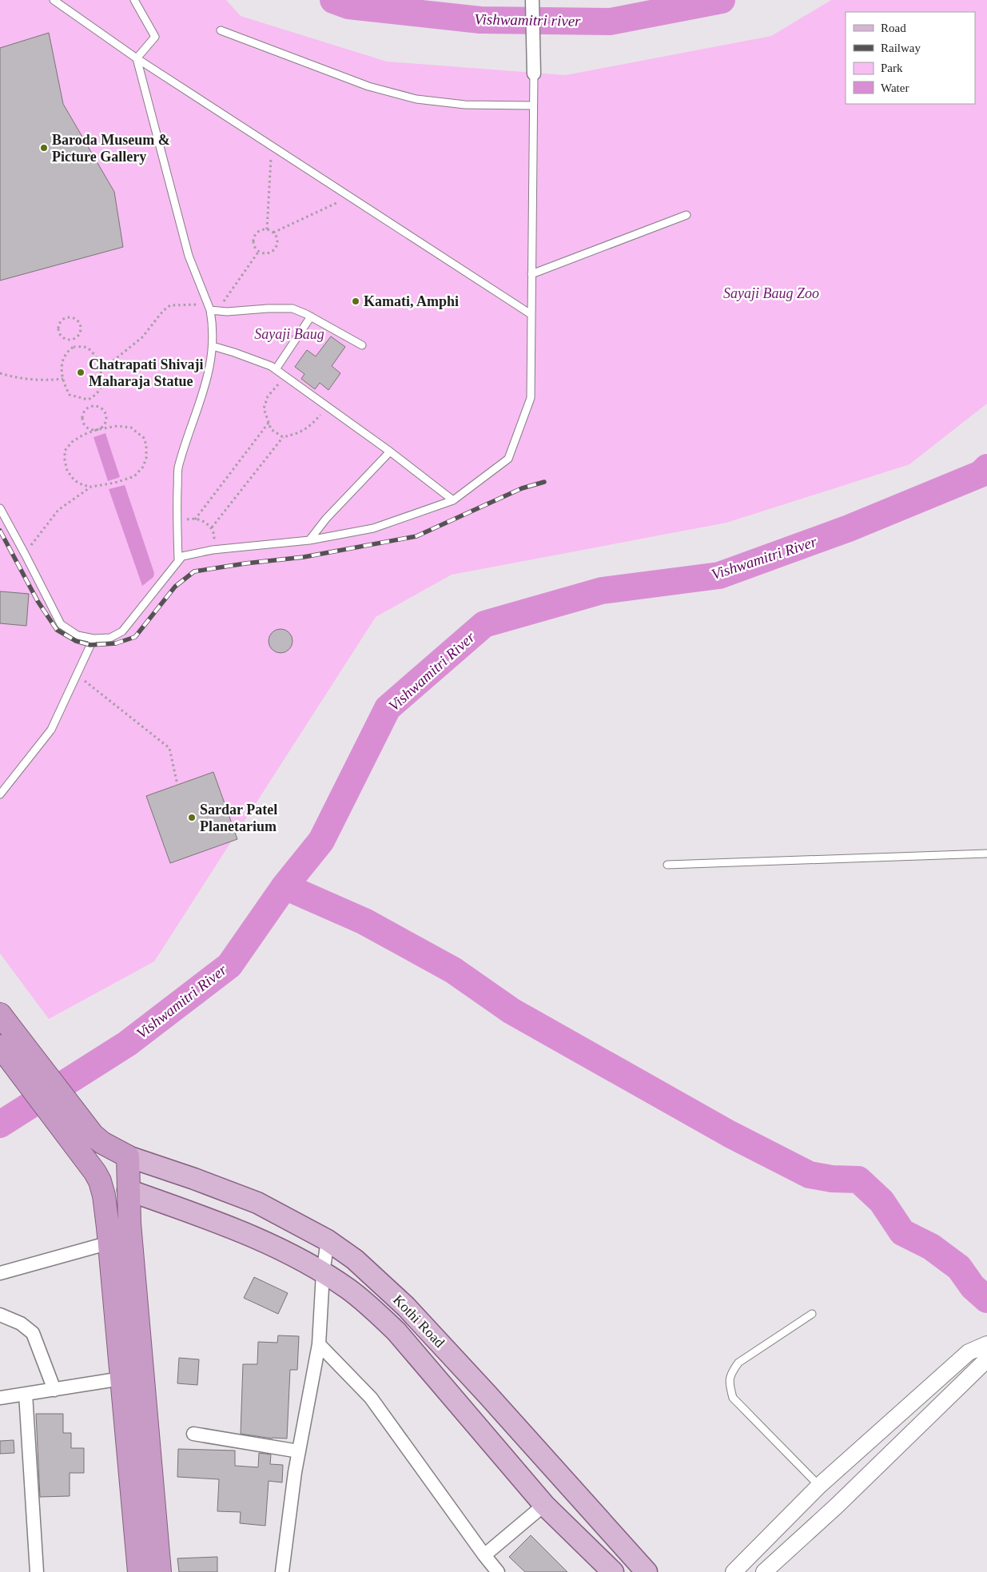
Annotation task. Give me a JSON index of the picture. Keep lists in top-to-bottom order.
{
  "streets": {
    "main road": ["Kothi Road"]
  },
  "water": ["Vishwamitri river", "Vishwamitri River"],
  "parks": ["Sayaji Baug Zoo", "Sayaji Baug"],
  "places": [
    "Baroda Museum & Picture Gallery",
    "Kamati, Amphi",
    "Chatrapati Shivaji Maharaja Statue",
    "Sardar Patel Planetarium"
  ],
  "legend": [
    "Road",
    "Railway",
    "Park",
    "Water"
  ]
}
